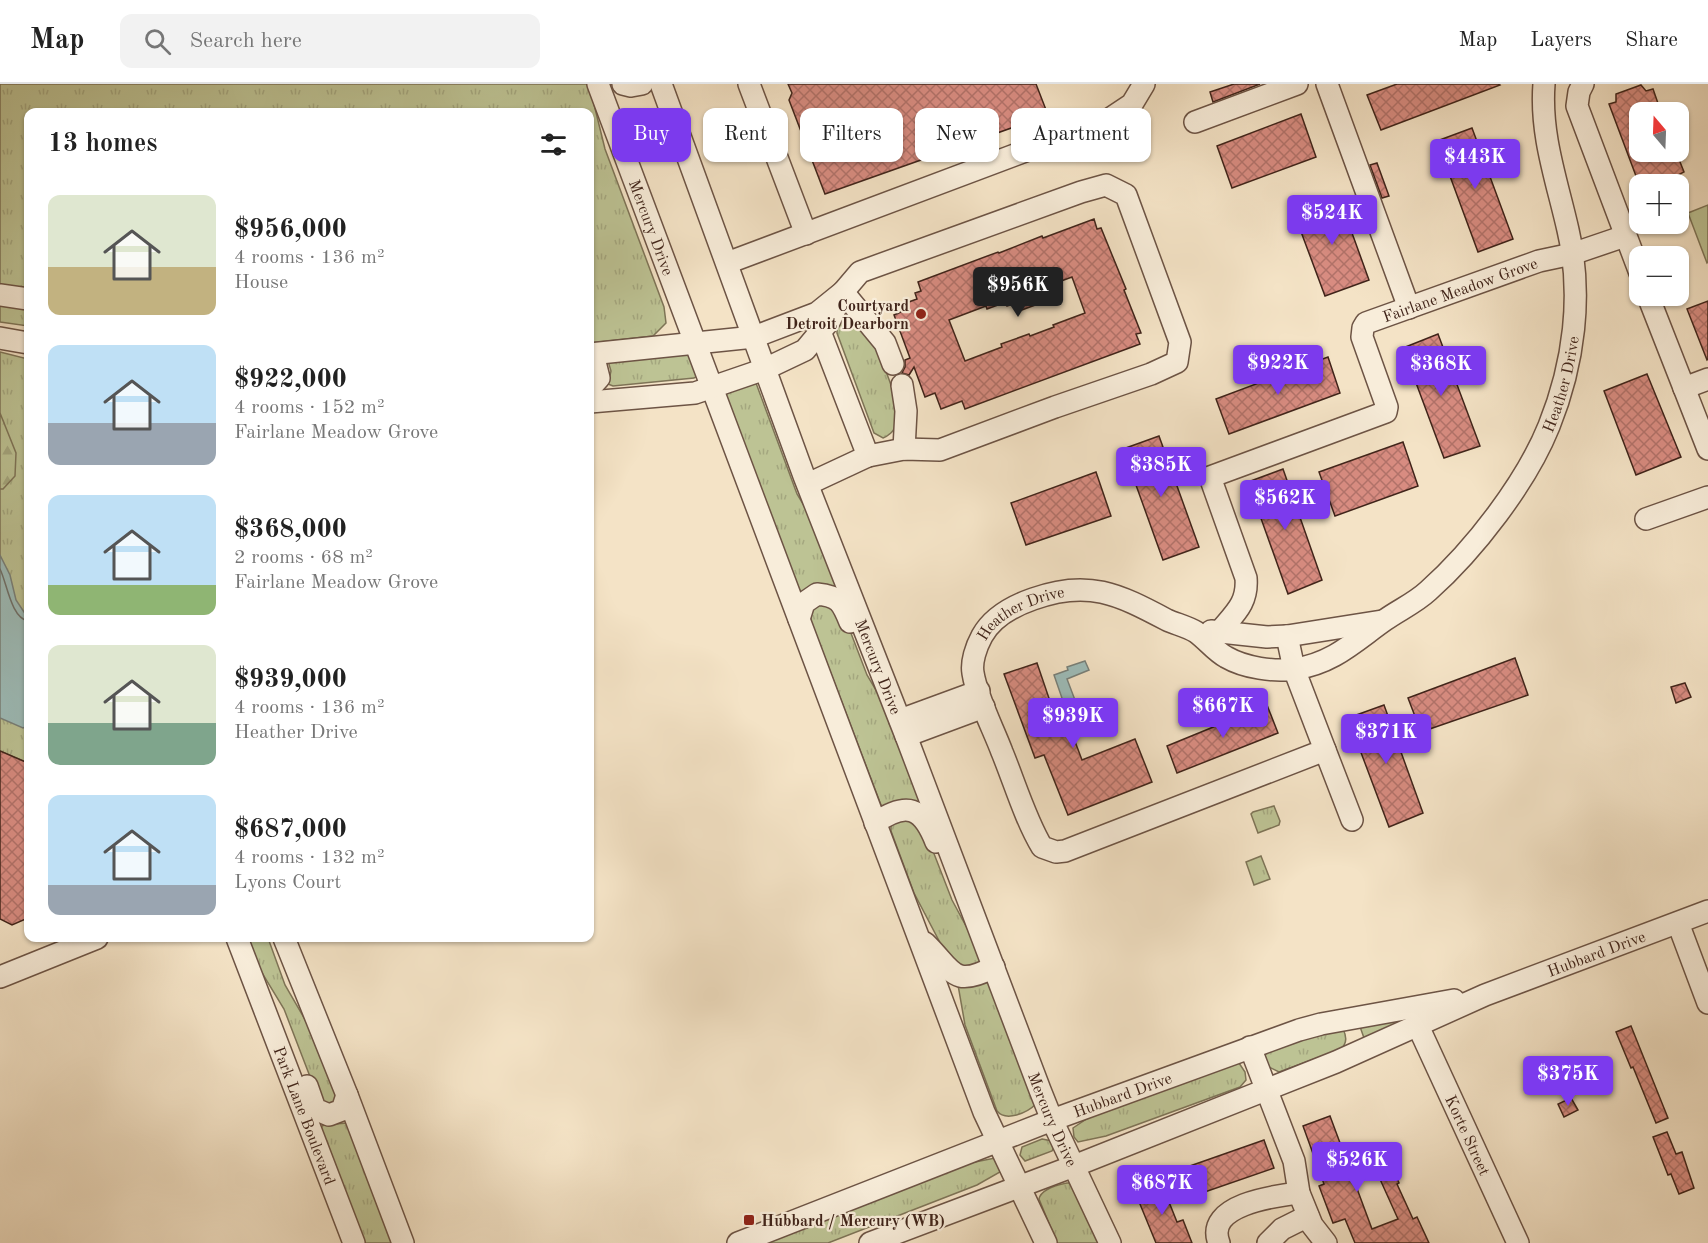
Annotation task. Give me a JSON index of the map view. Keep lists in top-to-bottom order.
{
  "streets": {
    "street": [
      "Mercury Drive",
      "Fairlane Meadow Grove",
      "Heather Drive",
      "Hubbard Drive",
      "Park Lane Boulevard",
      "Korte Street"
    ]
  },
  "crossings": [
    ["Mercury Drive", "Hubbard Drive"],
    ["Fairlane Meadow Grove", "Heather Drive"],
    ["Hubbard Drive", "Korte Street"]
  ],
  "places": {
    "other": ["Courtyard Detroit Dearborn"],
    "transit": ["Hubbard / Mercury (WB)"]
  },
  "north": "top",
  "page": {
    "header": "Map",
    "search": "Search here",
    "nav": ["Map", "Layers", "Share"],
    "map_buttons": ["+", "−"],
    "chip": [
      "Buy",
      "Rent",
      "Filters",
      "New",
      "Apartment"
    ],
    "heading": "13 homes",
    "price": [
      "$443K",
      "$524K",
      "$956K",
      "$922K",
      "$368K",
      "$385K",
      "$562K",
      "$667K",
      "$939K",
      "$371K",
      "$375K",
      "$526K",
      "$687K"
    ],
    "list": [
      {
        "name": "$956,000",
        "note": "4 rooms · 136 m² · House"
      },
      {
        "name": "$922,000",
        "note": "4 rooms · 152 m² · Fairlane Meadow Grove"
      },
      {
        "name": "$368,000",
        "note": "2 rooms · 68 m² · Fairlane Meadow Grove"
      },
      {
        "name": "$939,000",
        "note": "4 rooms · 136 m² · Heather Drive"
      },
      {
        "name": "$687,000",
        "note": "4 rooms · 132 m² · Lyons Court"
      }
    ]
  }
}
